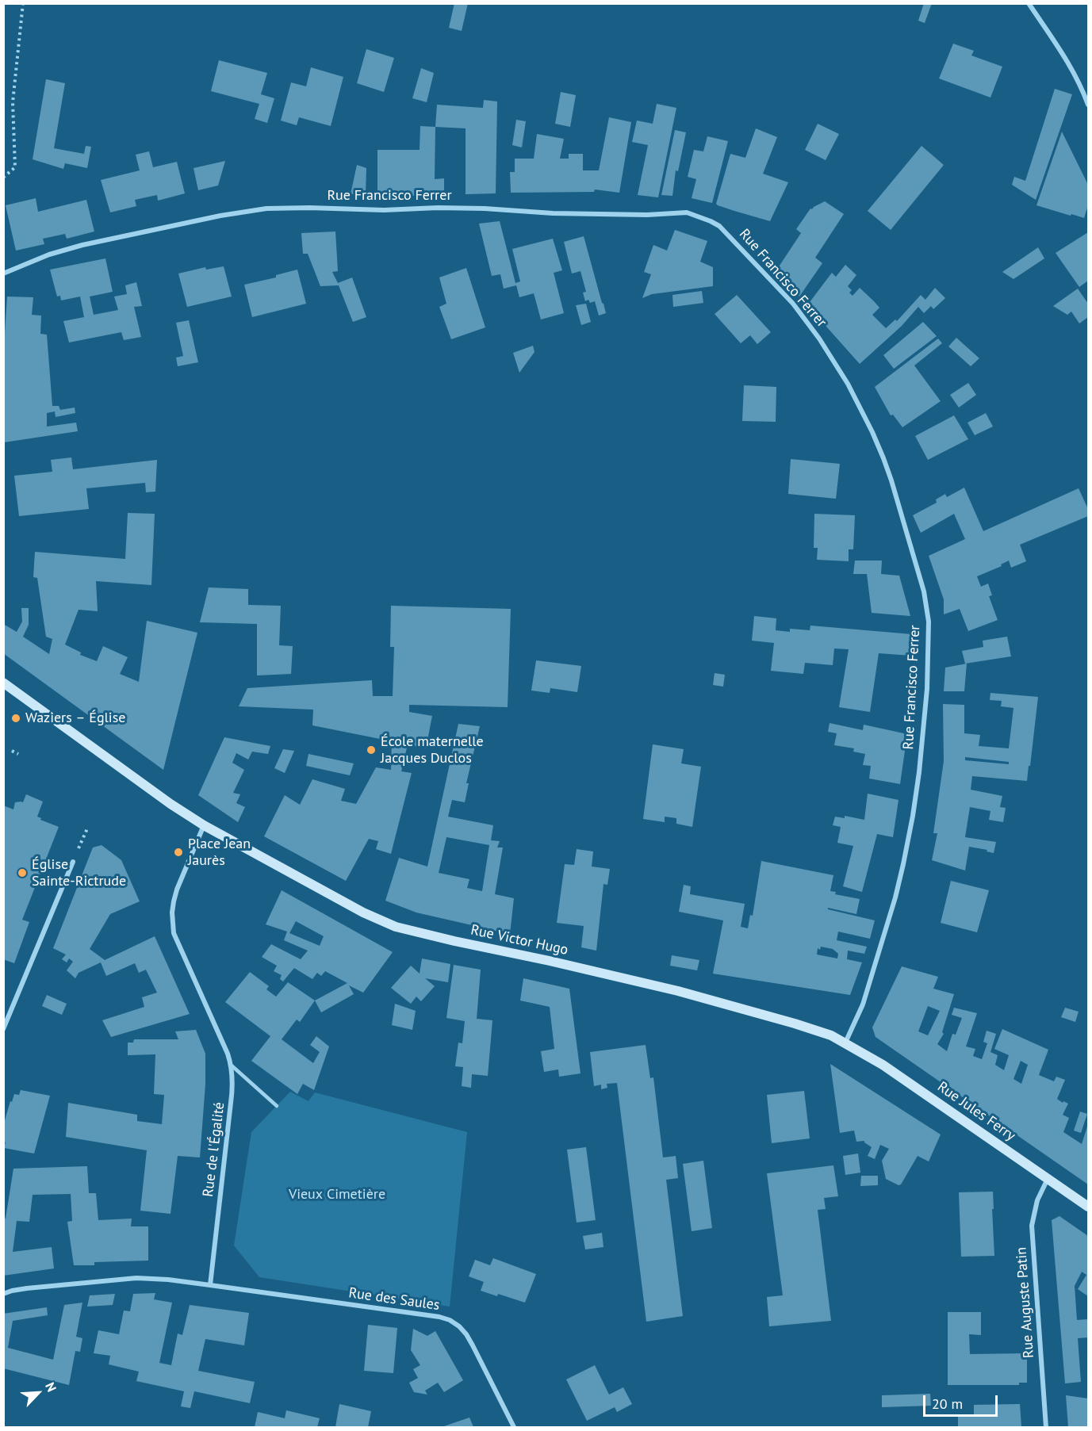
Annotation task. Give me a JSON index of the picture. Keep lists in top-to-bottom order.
{
  "streets": {
    "street": [
      "Rue Francisco Ferrer",
      "Rue Victor Hugo",
      "Rue Jules Ferry",
      "Rue de l'Égalité",
      "Rue des Saules",
      "Rue Auguste Patin"
    ]
  },
  "crossings": [
    ["Rue Francisco Ferrer", "Rue Victor Hugo"],
    ["Rue Francisco Ferrer", "Rue Jules Ferry"],
    ["Rue Victor Hugo", "Rue Jules Ferry"],
    ["Rue Victor Hugo", "Rue de l'Égalité"],
    ["Rue Jules Ferry", "Rue Auguste Patin"],
    ["Rue de l'Égalité", "Rue des Saules"]
  ],
  "parks": ["Vieux Cimetière"],
  "places": [
    "Waziers – Église",
    "École maternelle Jacques Duclos",
    "Place Jean Jaurès",
    "Église Sainte-Rictrude"
  ],
  "scale_bar": "20 m",
  "north": "top right"
}
